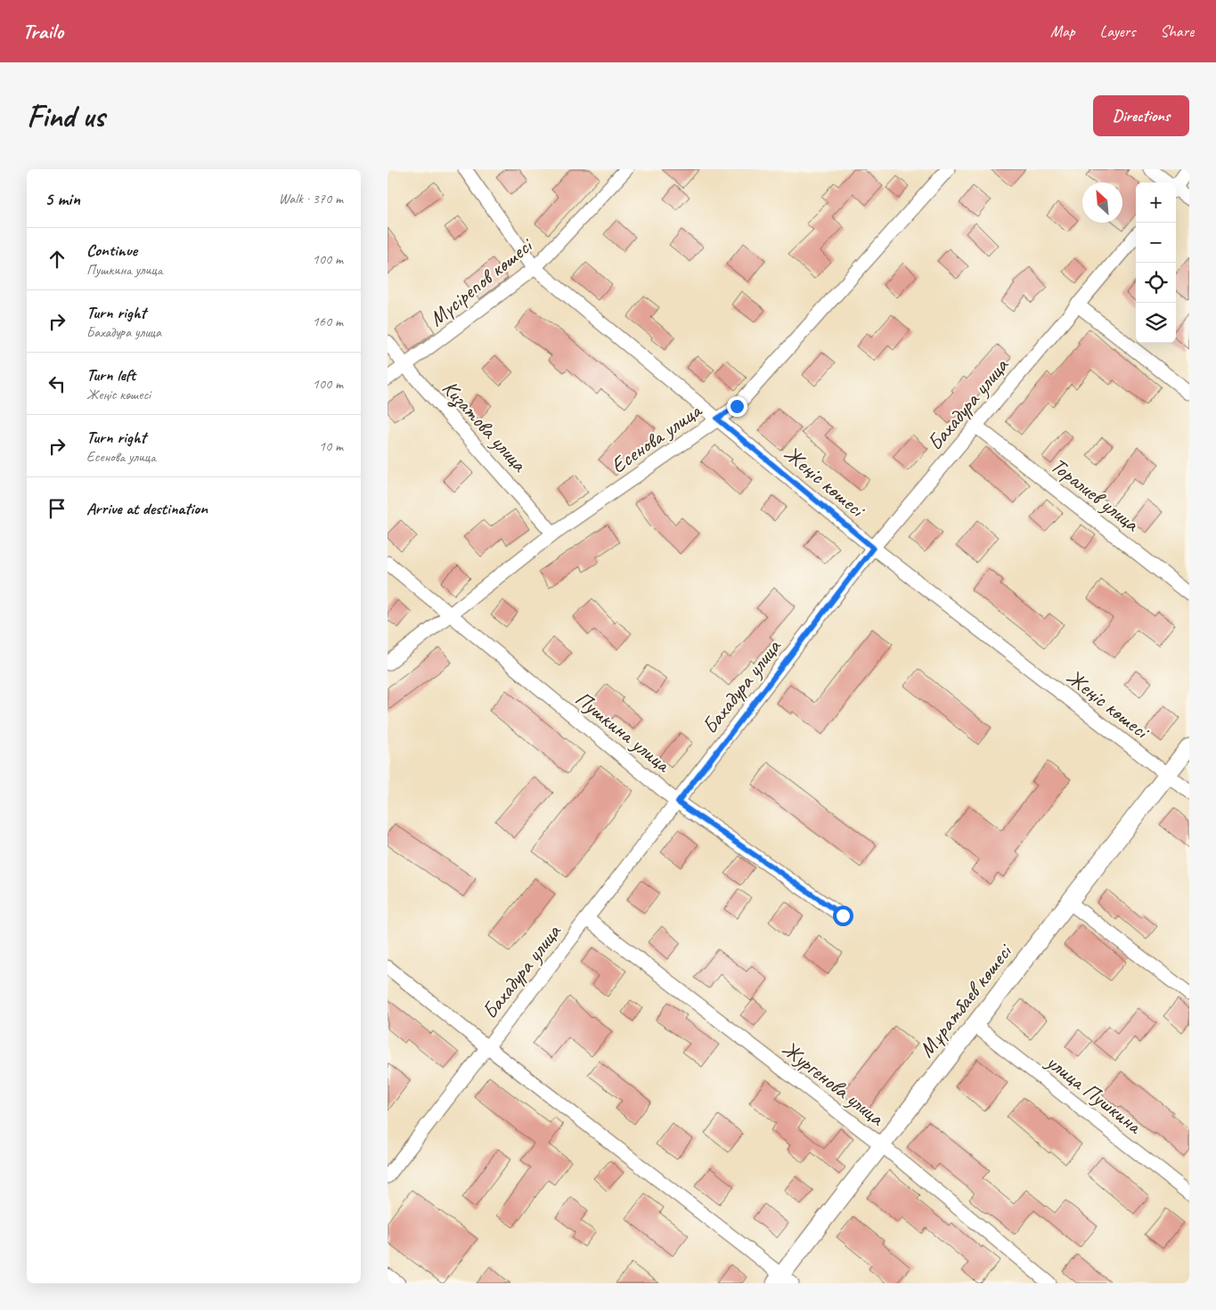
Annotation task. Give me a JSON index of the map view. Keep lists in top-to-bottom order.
{
  "streets": {
    "street": [
      "Мүсірепов көшесі",
      "Бахадура улица",
      "Кизатова улица",
      "Есенова улица",
      "Жеңіс көшесі",
      "Торалиев улица",
      "Пушкина улица",
      "Мұратбаев көшесі",
      "Жургенова улица",
      "улица Пушкина"
    ]
  },
  "crossings": [
    ["Мүсірепов көшесі", "Кизатова улица"],
    ["Мүсірепов көшесі", "Жеңіс көшесі"],
    ["Бахадура улица", "Жеңіс көшесі"],
    ["Бахадура улица", "Торалиев улица"],
    ["Бахадура улица", "Пушкина улица"],
    ["Бахадура улица", "Жургенова улица"],
    ["Кизатова улица", "Есенова улица"],
    ["Есенова улица", "Жеңіс көшесі"],
    ["Есенова улица", "Пушкина улица"],
    ["Жеңіс көшесі", "Мұратбаев көшесі"],
    ["Мұратбаев көшесі", "Жургенова улица"],
    ["Мұратбаев көшесі", "улица Пушкина"]
  ],
  "north": "top left",
  "page": {
    "header": "Trailo",
    "nav": ["Map", "Layers", "Share"],
    "buttons": "Directions",
    "title": "Find us",
    "heading": ["5 min", "Walk · 370 m"],
    "map_buttons": ["+", "−"],
    "list": [
      ["Continue", "Пушкина улица", "100 m"],
      ["Turn right", "Бахадура улица", "160 m"],
      ["Turn left", "Жеңіс көшесі", "100 m"],
      ["Turn right", "Есенова улица", "10 m"],
      "Arrive at destination"
    ]
  }
}
